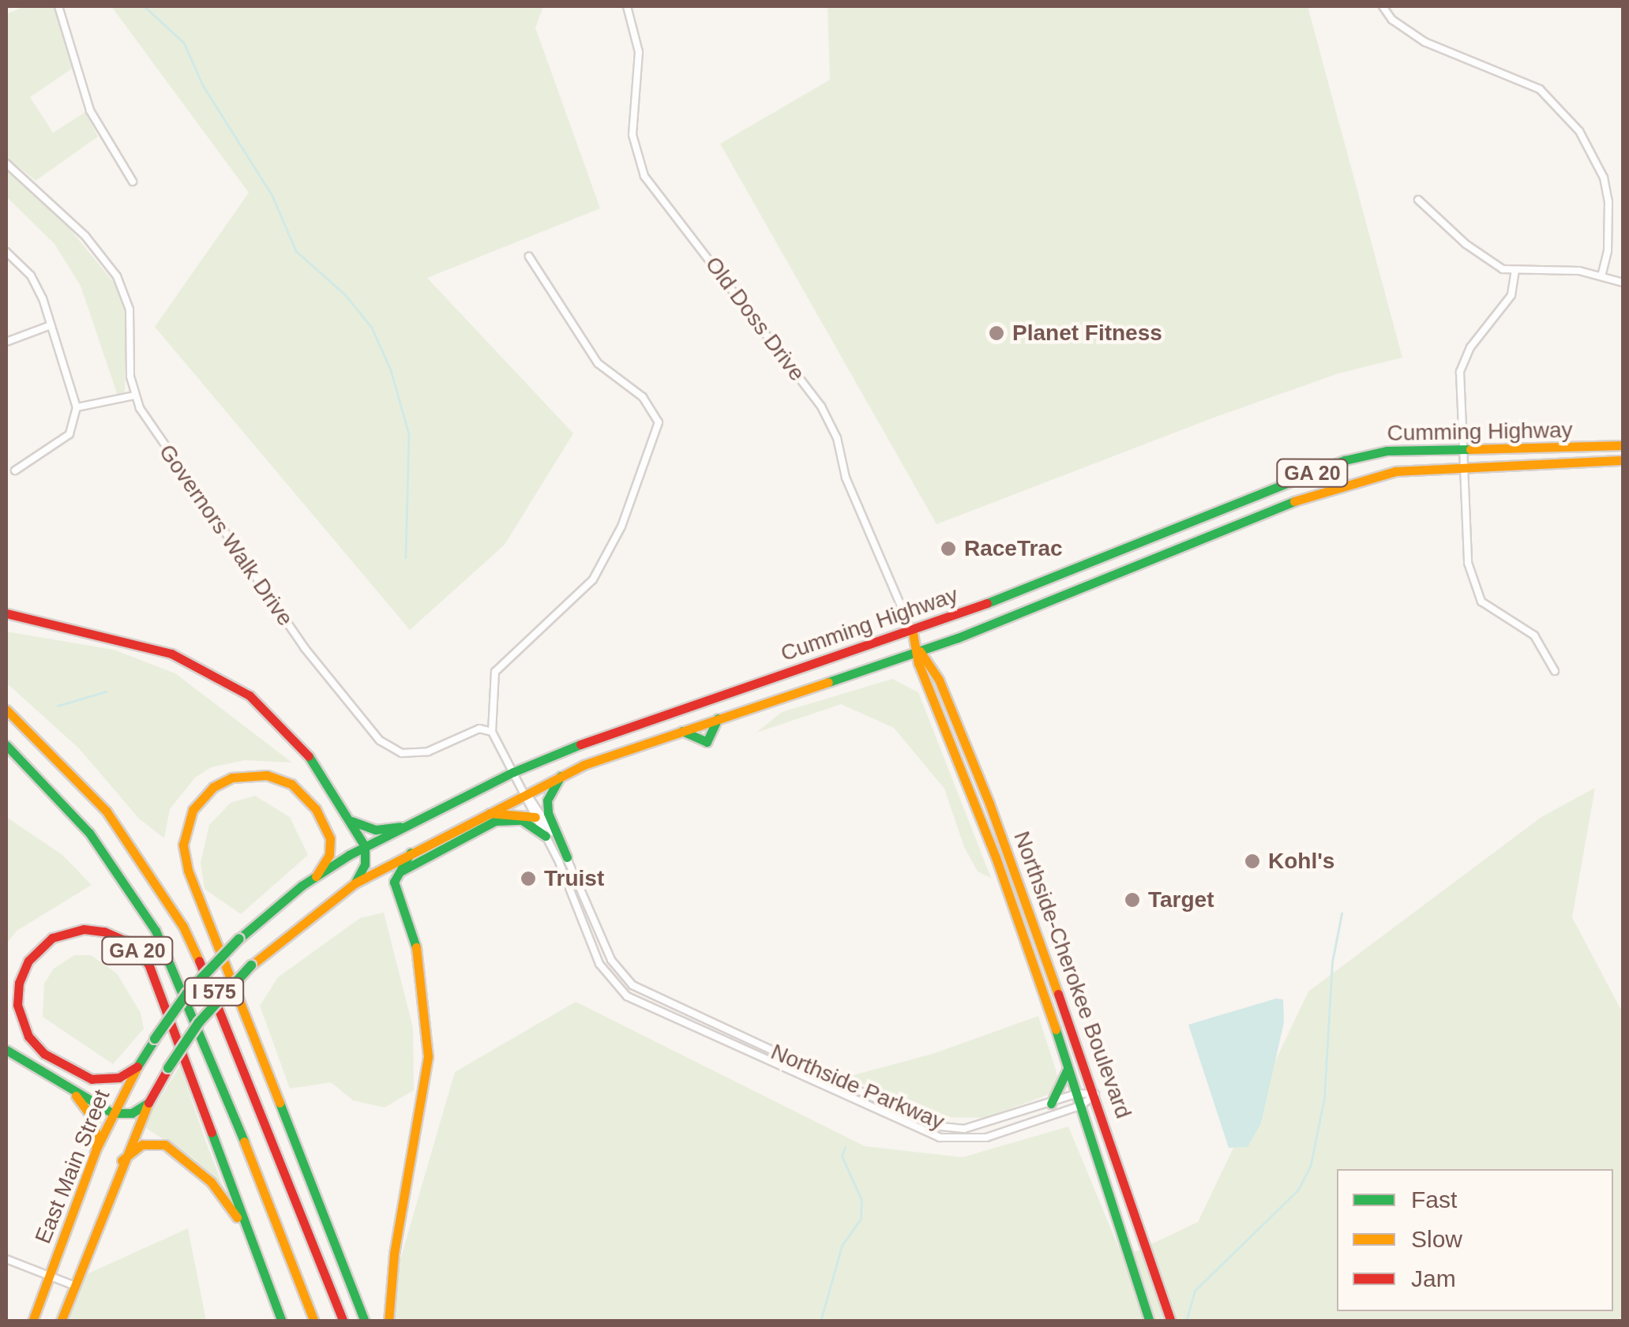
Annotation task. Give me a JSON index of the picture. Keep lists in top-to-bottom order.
{
  "streets": {
    "main road": [
      "Cumming Highway",
      "GA 20",
      "Northside-Cherokee Boulevard",
      "I 575",
      "East Main Street"
    ],
    "street": ["Old Doss Drive", "Governors Walk Drive", "Northside Parkway"]
  },
  "crossings": [
    ["Old Doss Drive", "Cumming Highway"],
    ["Old Doss Drive", "Northside-Cherokee Boulevard"],
    ["Cumming Highway", "Northside-Cherokee Boulevard"],
    ["Cumming Highway", "Northside Parkway"],
    ["Cumming Highway", "East Main Street"],
    ["GA 20", "East Main Street"],
    ["Northside-Cherokee Boulevard", "Northside Parkway"]
  ],
  "places": [
    "Planet Fitness",
    "RaceTrac",
    "Kohl's",
    "Truist",
    "Target"
  ],
  "legend": ["Fast", "Slow", "Jam"]
}
